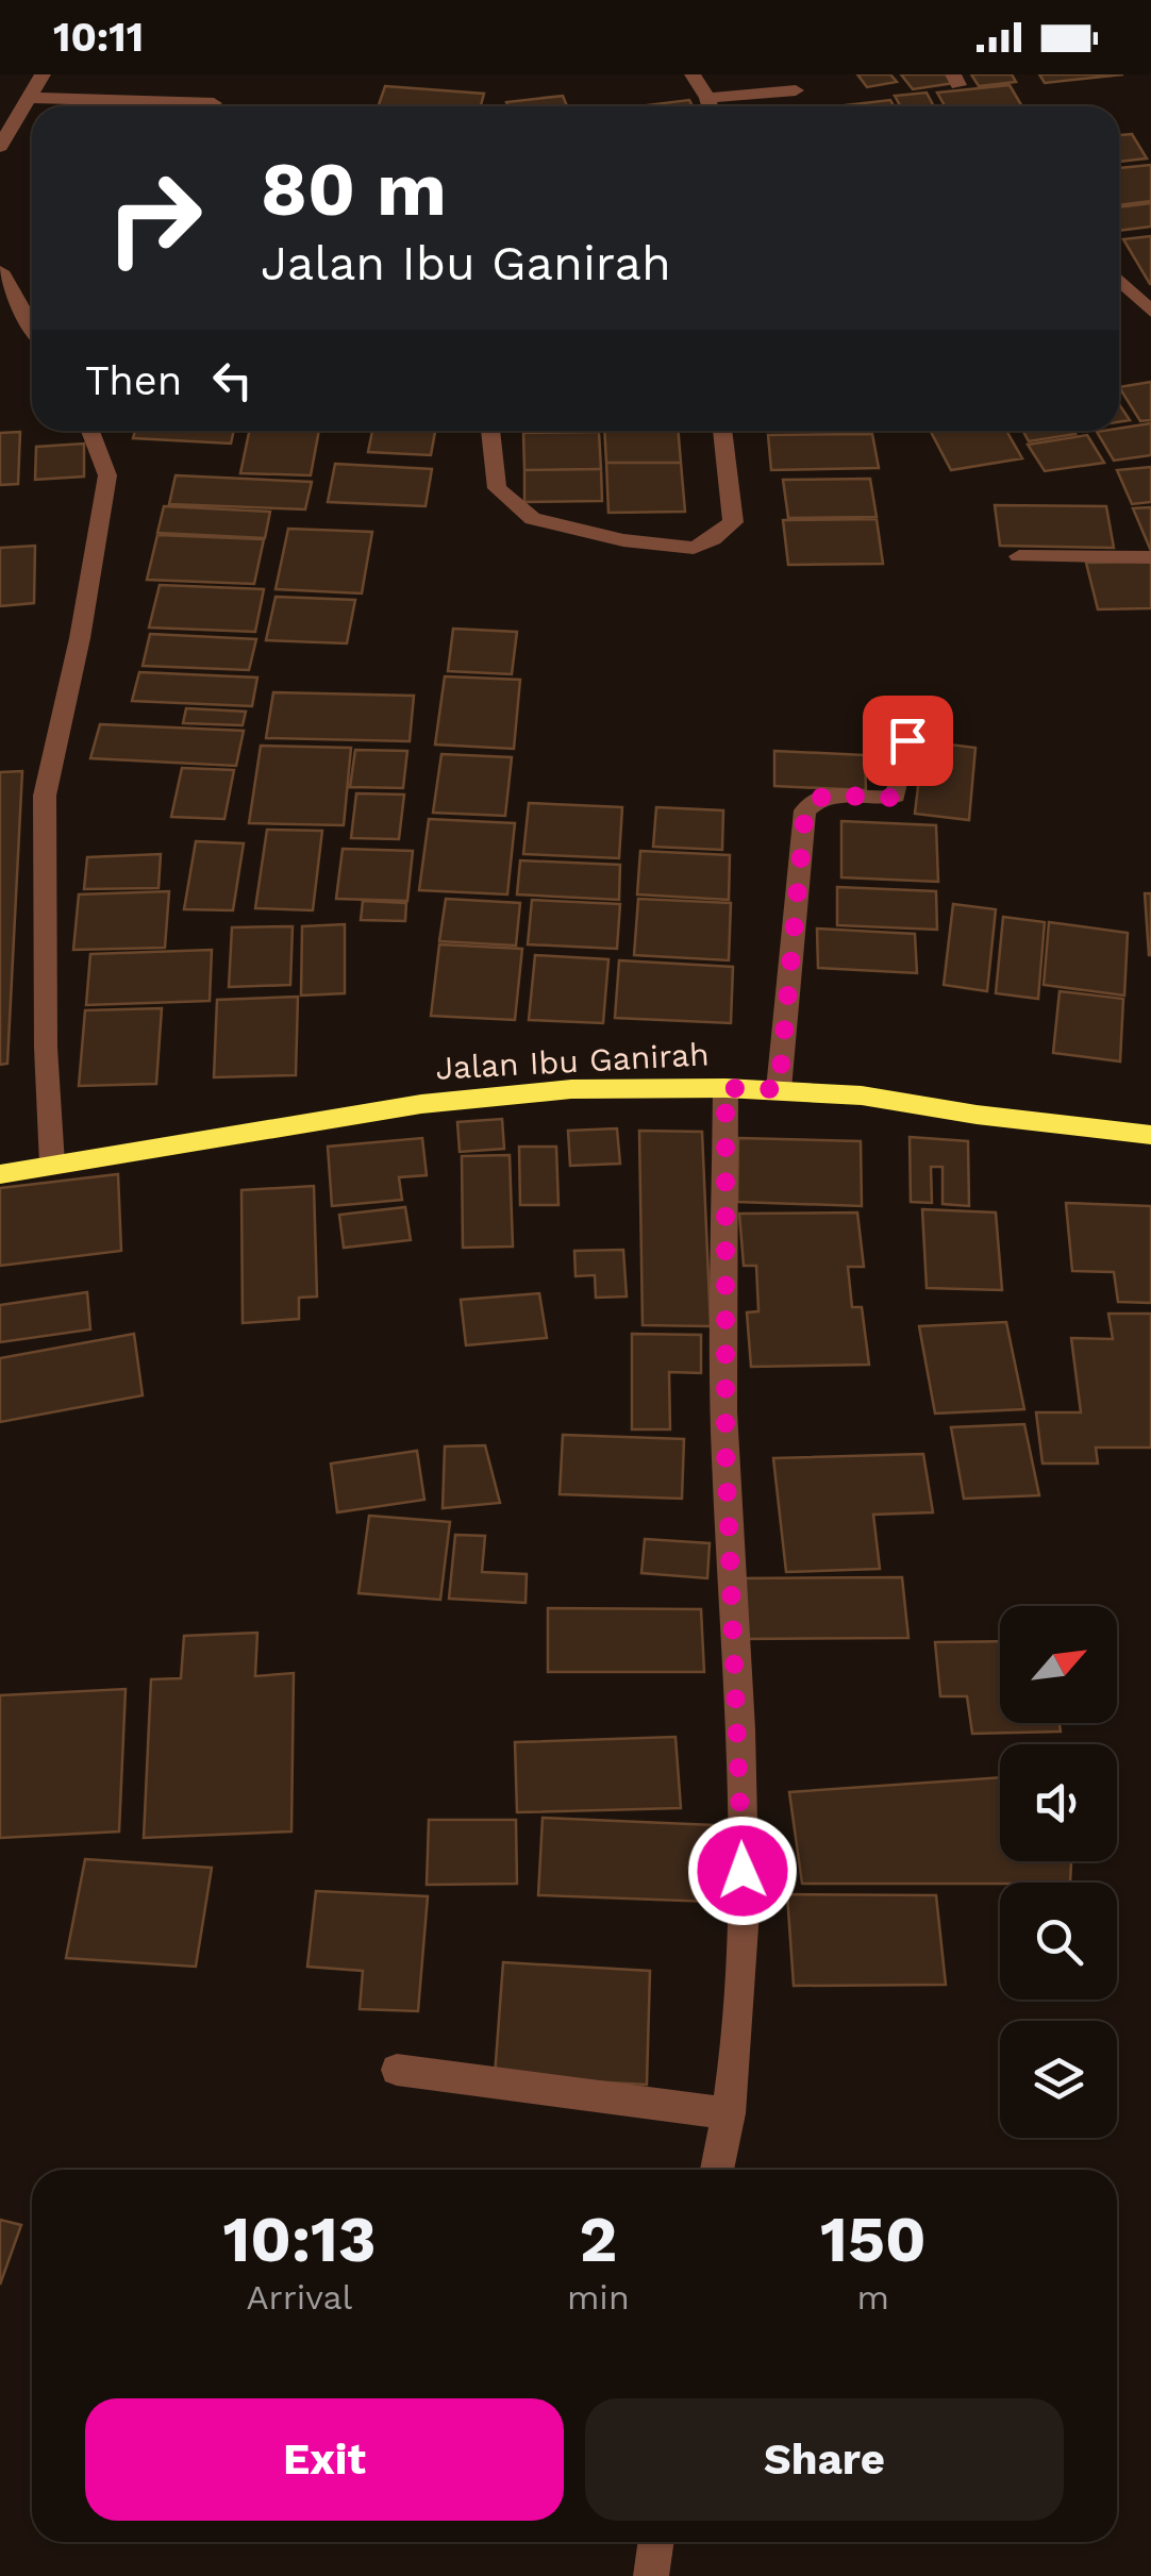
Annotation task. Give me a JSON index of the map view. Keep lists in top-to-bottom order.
{
  "streets": {
    "main road": ["Jalan Ibu Ganirah"]
  },
  "north": "top right",
  "page": {
    "status": "10:11",
    "turn": ["80 m", "Jalan Ibu Ganirah"],
    "then": "Then",
    "eta": [
      "10:13",
      "Arrival",
      "2",
      "min",
      "150",
      "m"
    ],
    "buttons": ["Exit", "Share"]
  }
}
